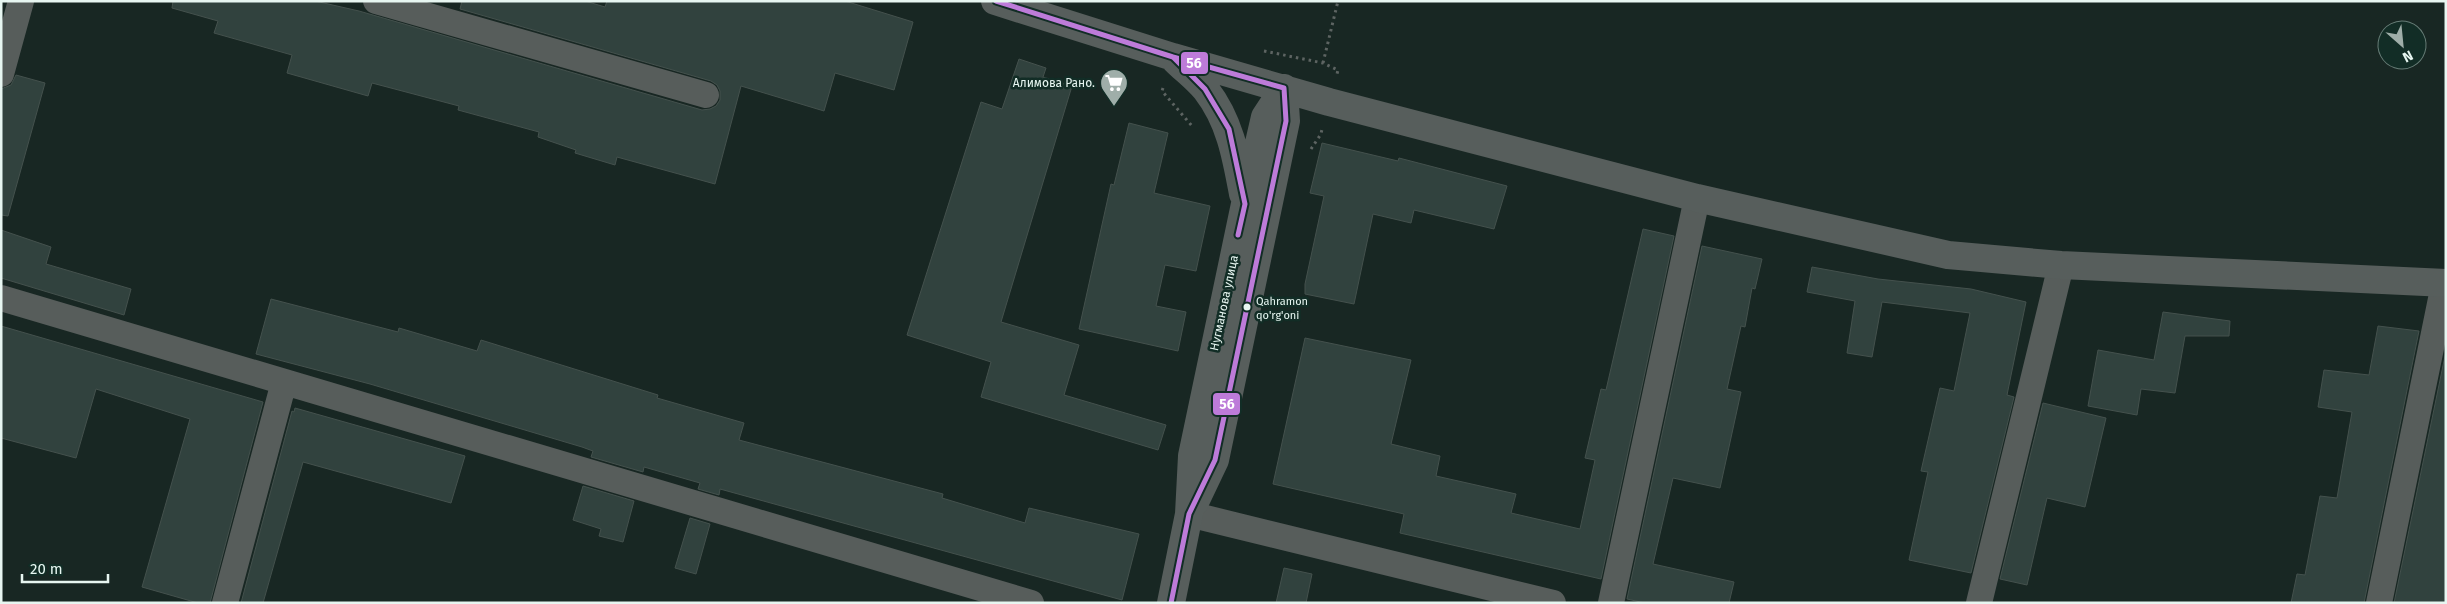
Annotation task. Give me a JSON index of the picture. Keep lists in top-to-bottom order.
{
  "streets": {
    "main road": ["Нугманова улица"]
  },
  "places": {
    "supermarket": ["Алимова Рано."],
    "other": ["Qahramon qo'rg'oni"]
  },
  "lines": ["transit line 56"],
  "scale_bar": "20 m",
  "north": "bottom right"
}
